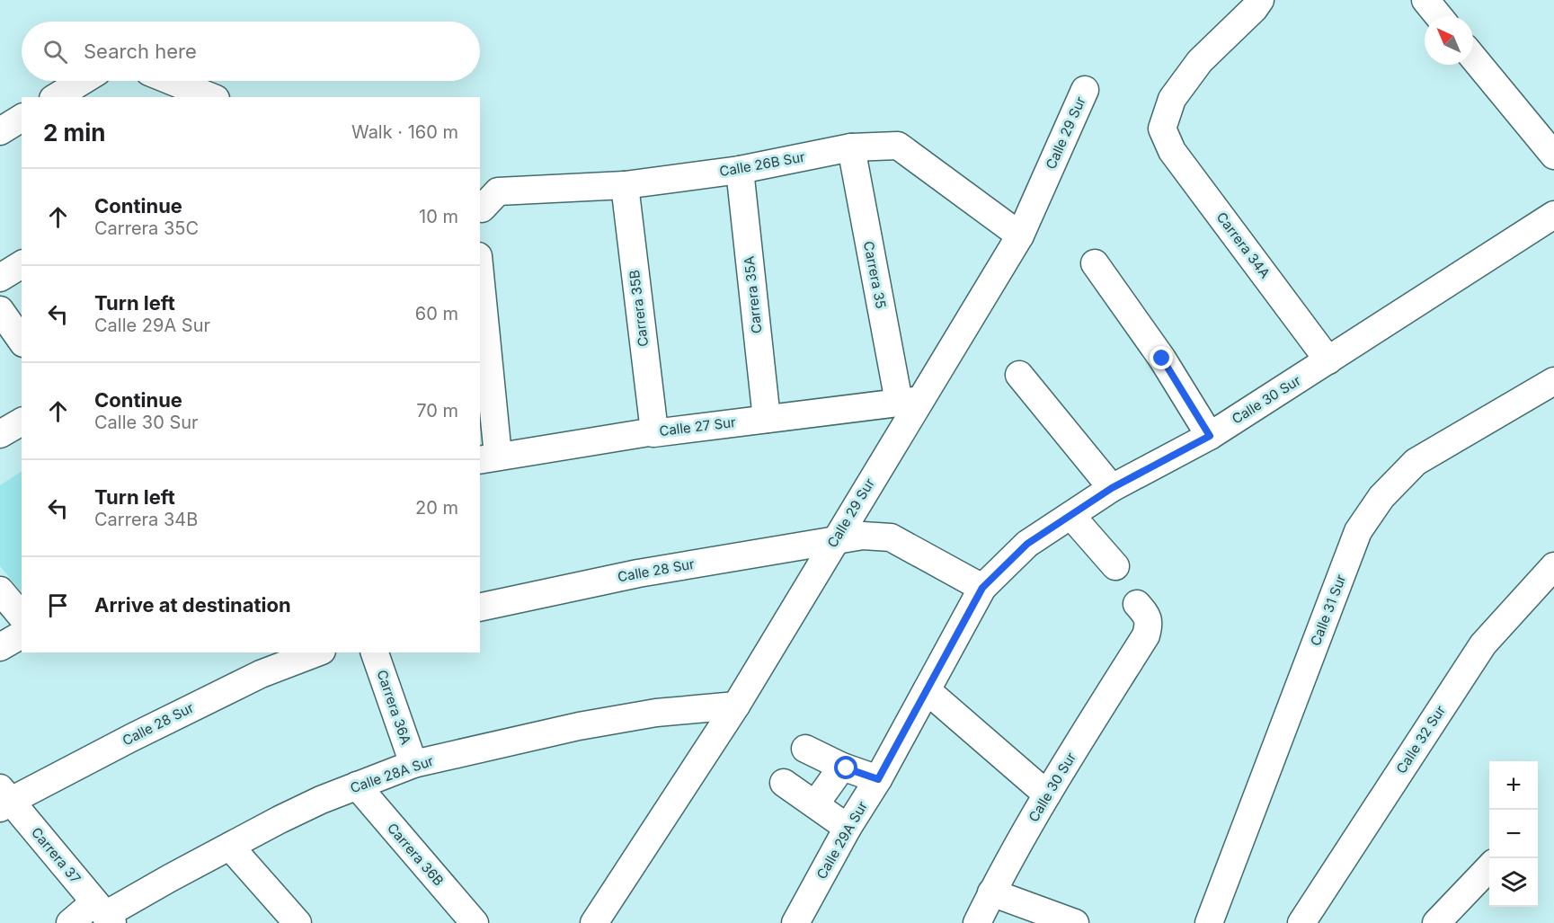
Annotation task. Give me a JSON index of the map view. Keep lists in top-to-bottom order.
{
  "streets": {
    "street": [
      "Calle 29 Sur",
      "Calle 26B Sur",
      "Carrera 34A",
      "Carrera 35",
      "Carrera 35A",
      "Carrera 35B",
      "Calle 30 Sur",
      "Calle 27 Sur",
      "Calle 28 Sur",
      "Calle 31 Sur",
      "Carrera 36A",
      "Calle 32 Sur",
      "Calle 28A Sur",
      "Calle 29A Sur",
      "Carrera 36B",
      "Carrera 37"
    ]
  },
  "crossings": [
    ["Calle 29 Sur", "Calle 26B Sur"],
    ["Calle 29 Sur", "Carrera 35"],
    ["Calle 29 Sur", "Calle 27 Sur"],
    ["Calle 29 Sur", "Calle 28 Sur"],
    ["Calle 29 Sur", "Calle 28A Sur"],
    ["Calle 26B Sur", "Carrera 35"],
    ["Calle 26B Sur", "Carrera 35A"],
    ["Calle 26B Sur", "Carrera 35B"],
    ["Carrera 34A", "Calle 30 Sur"],
    ["Carrera 35", "Calle 27 Sur"],
    ["Carrera 35A", "Calle 27 Sur"],
    ["Carrera 35B", "Calle 27 Sur"],
    ["Calle 30 Sur", "Calle 29A Sur"],
    ["Calle 28 Sur", "Carrera 37"],
    ["Carrera 36A", "Calle 28A Sur"],
    ["Calle 28A Sur", "Carrera 36B"],
    ["Calle 28A Sur", "Carrera 37"]
  ],
  "north": "top left",
  "page": {
    "search": "Search here",
    "heading": ["2 min", "Walk · 160 m"],
    "list": [
      ["Continue", "Carrera 35C", "10 m"],
      ["Turn left", "Calle 29A Sur", "60 m"],
      ["Continue", "Calle 30 Sur", "70 m"],
      ["Turn left", "Carrera 34B", "20 m"],
      "Arrive at destination"
    ],
    "map_buttons": ["+", "−"]
  }
}
